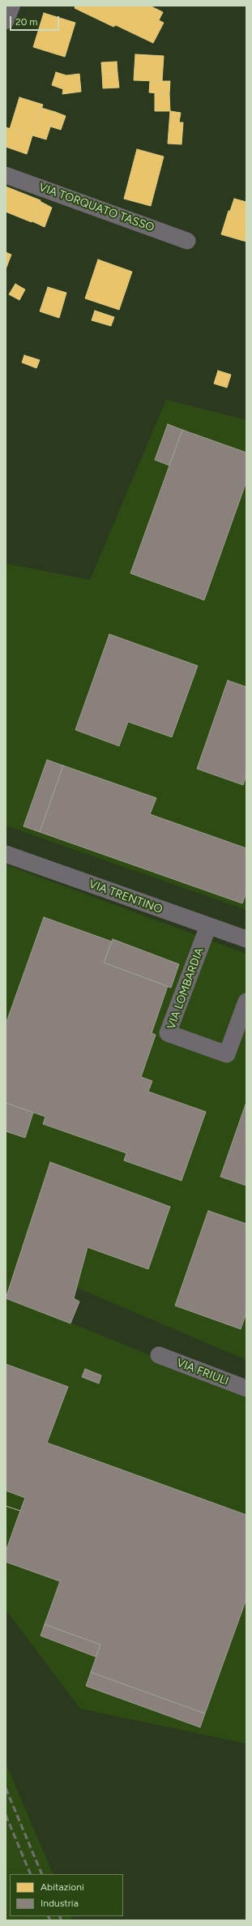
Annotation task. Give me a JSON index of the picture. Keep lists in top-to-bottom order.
{
  "streets": {
    "street": [
      "VIA TORQUATO TASSO",
      "VIA TRENTINO",
      "VIA LOMBARDIA",
      "VIA FRIULI"
    ]
  },
  "crossings": [
    ["VIA TRENTINO", "VIA LOMBARDIA"]
  ],
  "legend": ["Abitazioni", "Industria"],
  "scale_bar": "20 m"
}
